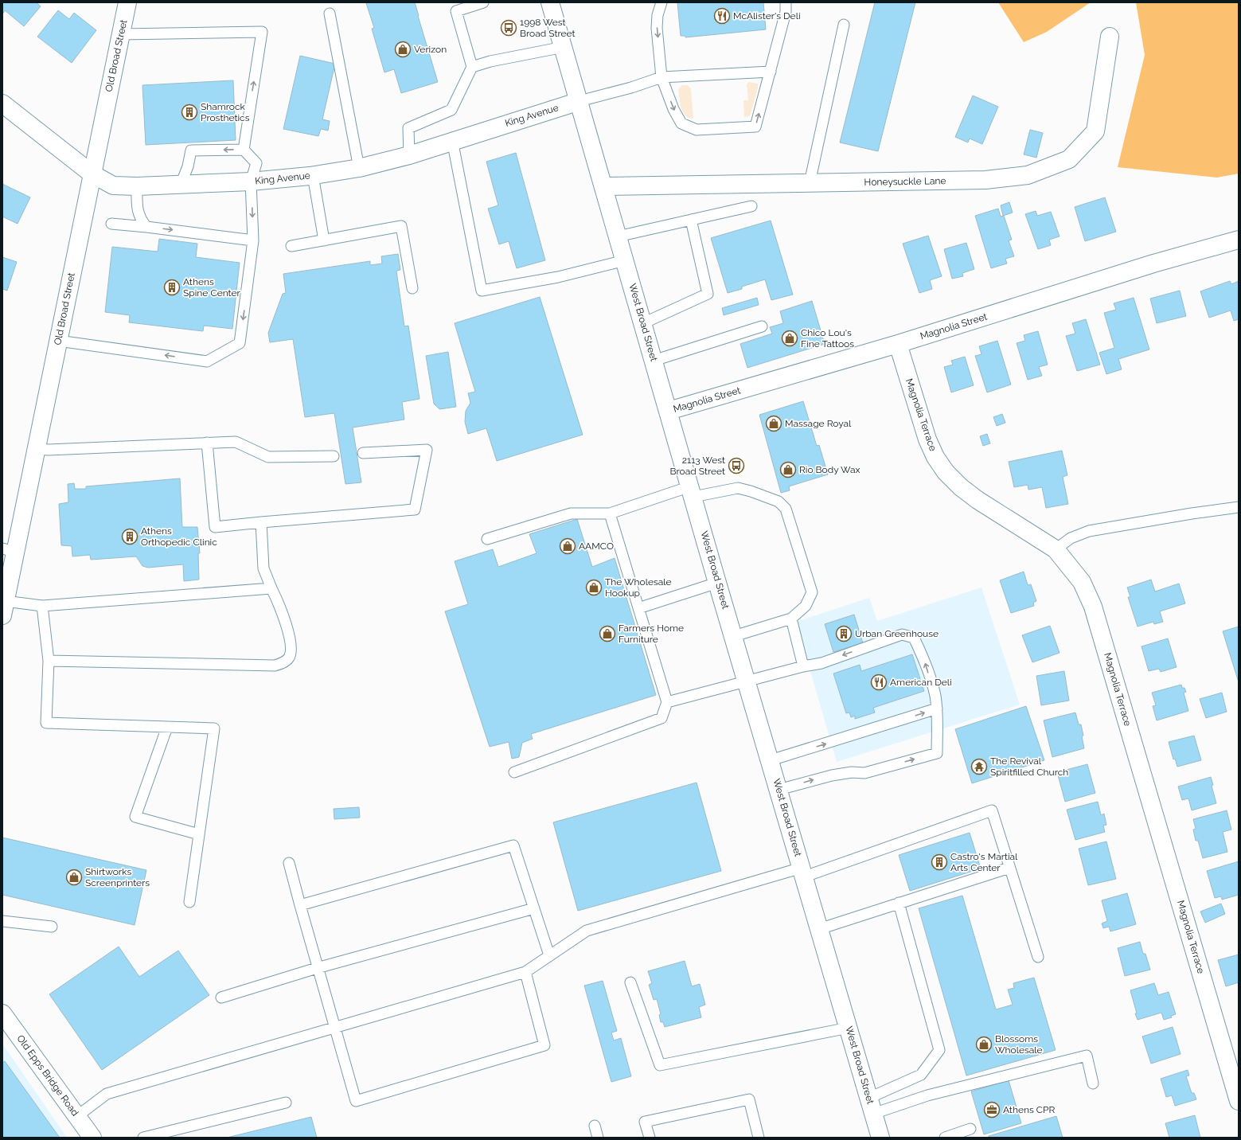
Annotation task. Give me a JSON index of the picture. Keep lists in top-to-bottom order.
{
  "streets": {
    "street": [
      "Old Broad Street",
      "King Avenue",
      "Honeysuckle Lane",
      "West Broad Street",
      "Magnolia Street",
      "Magnolia Terrace",
      "Old Epps Bridge Road"
    ]
  },
  "crossings": [
    ["Old Broad Street", "King Avenue"],
    ["King Avenue", "West Broad Street"],
    ["Honeysuckle Lane", "West Broad Street"],
    ["West Broad Street", "Magnolia Street"],
    ["Magnolia Street", "Magnolia Terrace"]
  ],
  "places": {
    "restaurant": ["McAlister's Deli", "American Deli"],
    "bus stop": ["1998 West Broad Street", "2113 West Broad Street"],
    "shop": [
      "Verizon",
      "Chico Lou's Fine Tattoos",
      "Massage Royal",
      "Rio Body Wax",
      "AAMCO",
      "The Wholesale Hookup",
      "Farmers Home Furniture",
      "Shirtworks Screenprinters",
      "Blossoms Wholesale"
    ],
    "building": [
      "Shamrock Prosthetics",
      "Athens Spine Center",
      "Athens Orthopedic Clinic",
      "Urban Greenhouse",
      "Castro's Martial Arts Center"
    ],
    "temple": ["The Revival Spiritfilled Church"],
    "office": ["Athens CPR"]
  }
}
